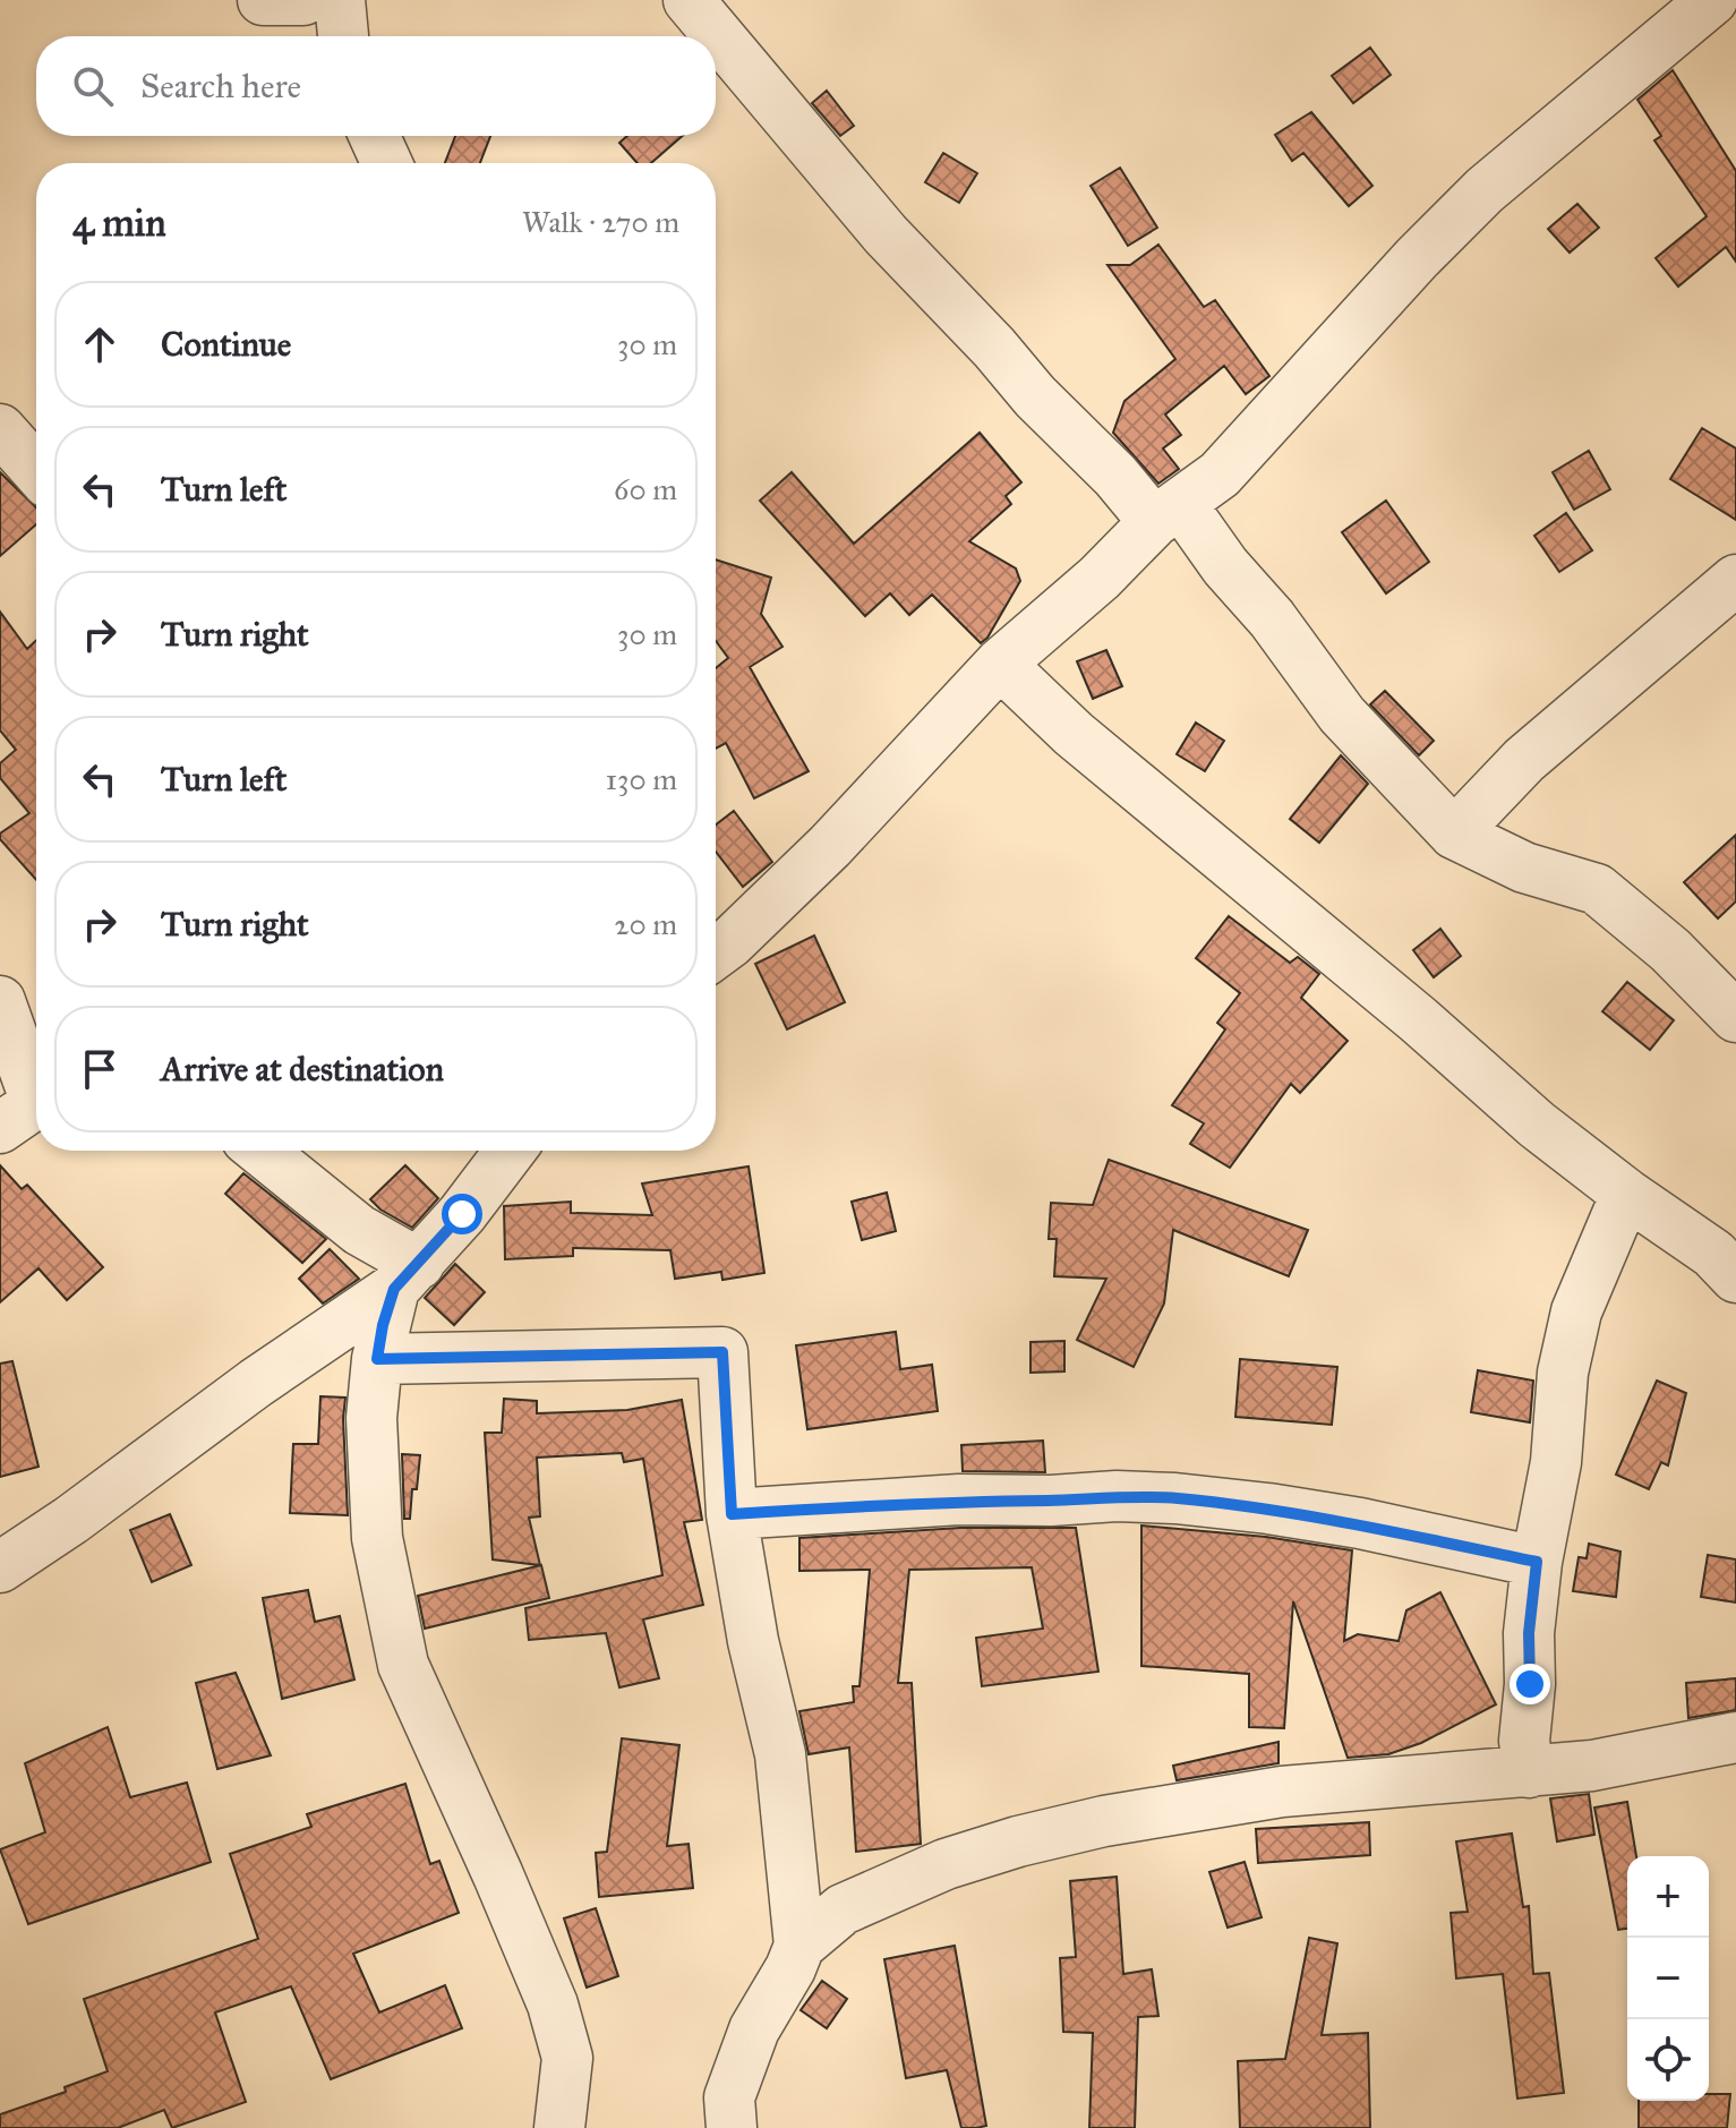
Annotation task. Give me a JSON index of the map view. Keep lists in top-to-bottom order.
{
  "page": {
    "search": "Search here",
    "heading": ["4 min", "Walk · 270 m"],
    "list": [
      ["Continue", "30 m"],
      ["Turn left", "60 m"],
      ["Turn right", "30 m"],
      ["Turn left", "130 m"],
      ["Turn right", "20 m"],
      "Arrive at destination"
    ],
    "map_buttons": ["+", "−"]
  }
}
